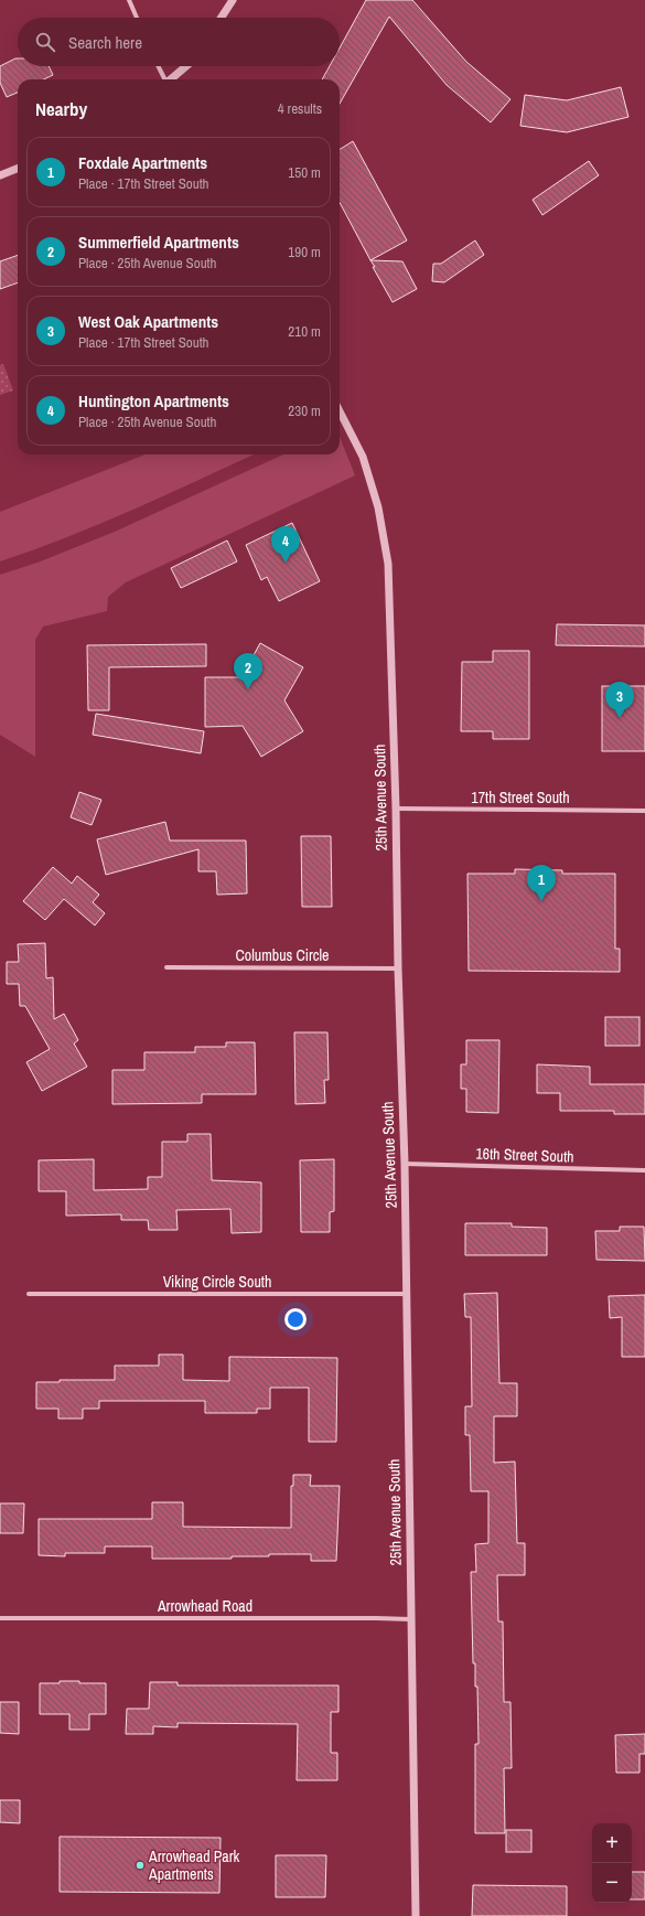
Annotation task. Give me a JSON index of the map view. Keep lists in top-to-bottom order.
{
  "streets": {
    "street": [
      "25th Avenue South",
      "17th Street South",
      "Columbus Circle",
      "16th Street South",
      "Viking Circle South",
      "Arrowhead Road"
    ]
  },
  "crossings": [
    ["25th Avenue South", "17th Street South"],
    ["25th Avenue South", "Columbus Circle"],
    ["25th Avenue South", "16th Street South"],
    ["25th Avenue South", "Viking Circle South"],
    ["25th Avenue South", "Arrowhead Road"]
  ],
  "places": ["Arrowhead Park Apartments"],
  "page": {
    "search": "Search here",
    "heading": ["Nearby", "4 results"],
    "list": [
      {
        "mark": "1",
        "name": "Foxdale Apartments",
        "note": "Place · 17th Street South",
        "value": "150 m"
      },
      {
        "mark": "2",
        "name": "Summerfield Apartments",
        "note": "Place · 25th Avenue South",
        "value": "190 m"
      },
      {
        "mark": "3",
        "name": "West Oak Apartments",
        "note": "Place · 17th Street South",
        "value": "210 m"
      },
      {
        "mark": "4",
        "name": "Huntington Apartments",
        "note": "Place · 25th Avenue South",
        "value": "230 m"
      }
    ],
    "pins": [
      "4",
      "2",
      "3",
      "1"
    ],
    "map_buttons": ["+", "−"]
  }
}
